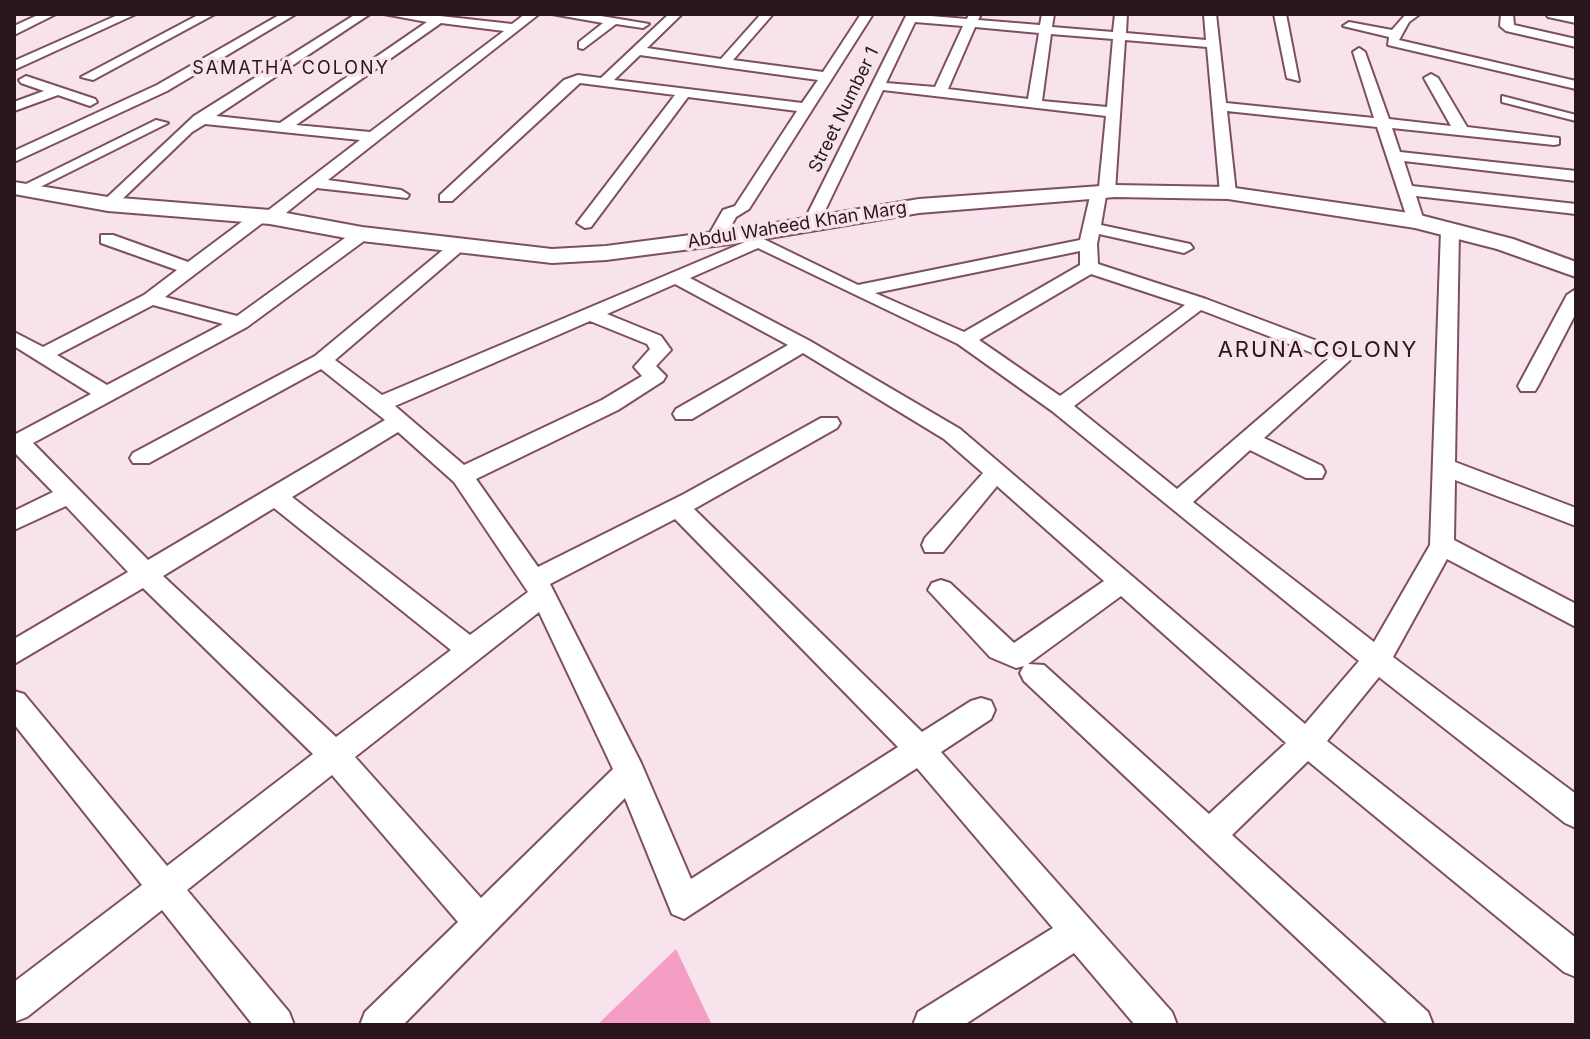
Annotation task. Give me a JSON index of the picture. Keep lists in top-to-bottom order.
{
  "streets": {
    "street": ["Street Number 1", "Abdul Waheed Khan Marg"]
  },
  "crossings": [
    ["Street Number 1", "Abdul Waheed Khan Marg"]
  ],
  "districts": ["SAMATHA COLONY", "ARUNA COLONY"]
}
